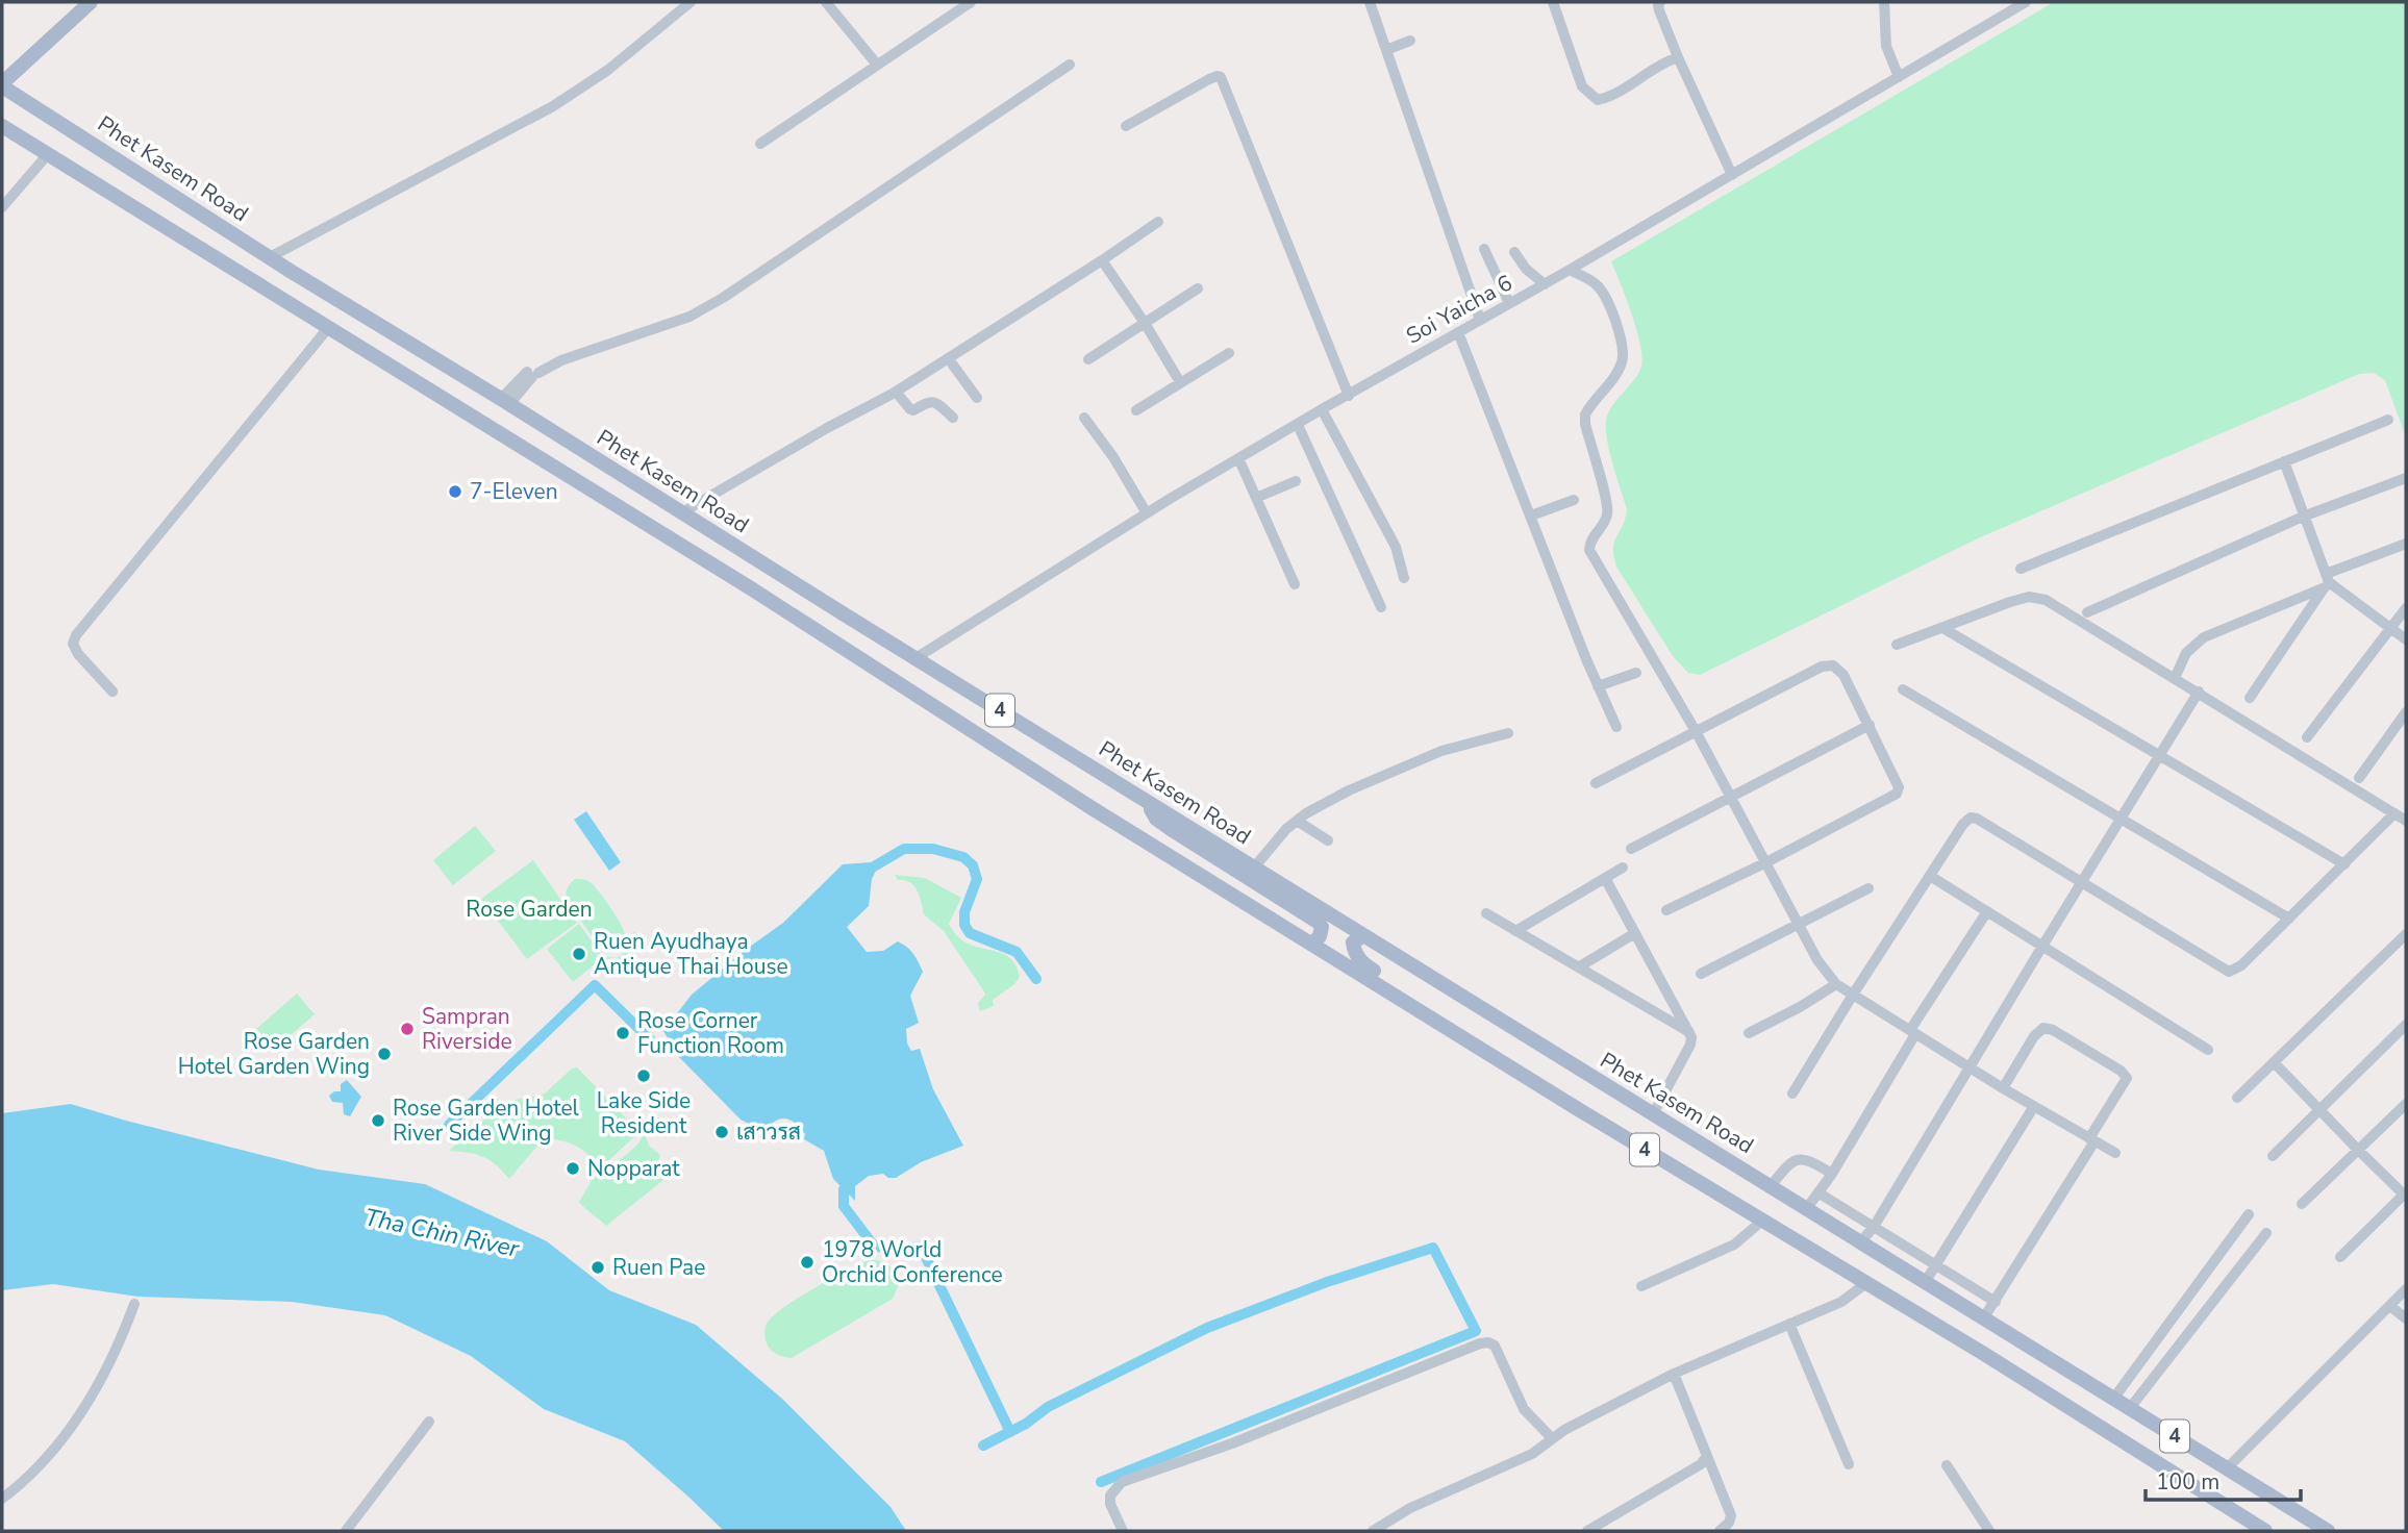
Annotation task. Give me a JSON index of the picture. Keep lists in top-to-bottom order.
{
  "streets": {
    "main road": ["Phet Kasem Road", "4"],
    "street": ["Soi Yaicha 6"]
  },
  "crossings": [
    ["Phet Kasem Road", "Soi Yaicha 6"]
  ],
  "water": ["Tha Chin River"],
  "parks": ["Rose Garden"],
  "places": [
    "7-Eleven",
    "Ruen Ayudhaya Antique Thai House",
    "Sampran Riverside",
    "Rose Corner Function Room",
    "Rose Garden Hotel Garden Wing",
    "Lake Side Resident",
    "Rose Garden Hotel River Side Wing",
    "เสาวรส",
    "Nopparat",
    "1978 World Orchid Conference",
    "Ruen Pae"
  ],
  "scale_bar": "100 m"
}
